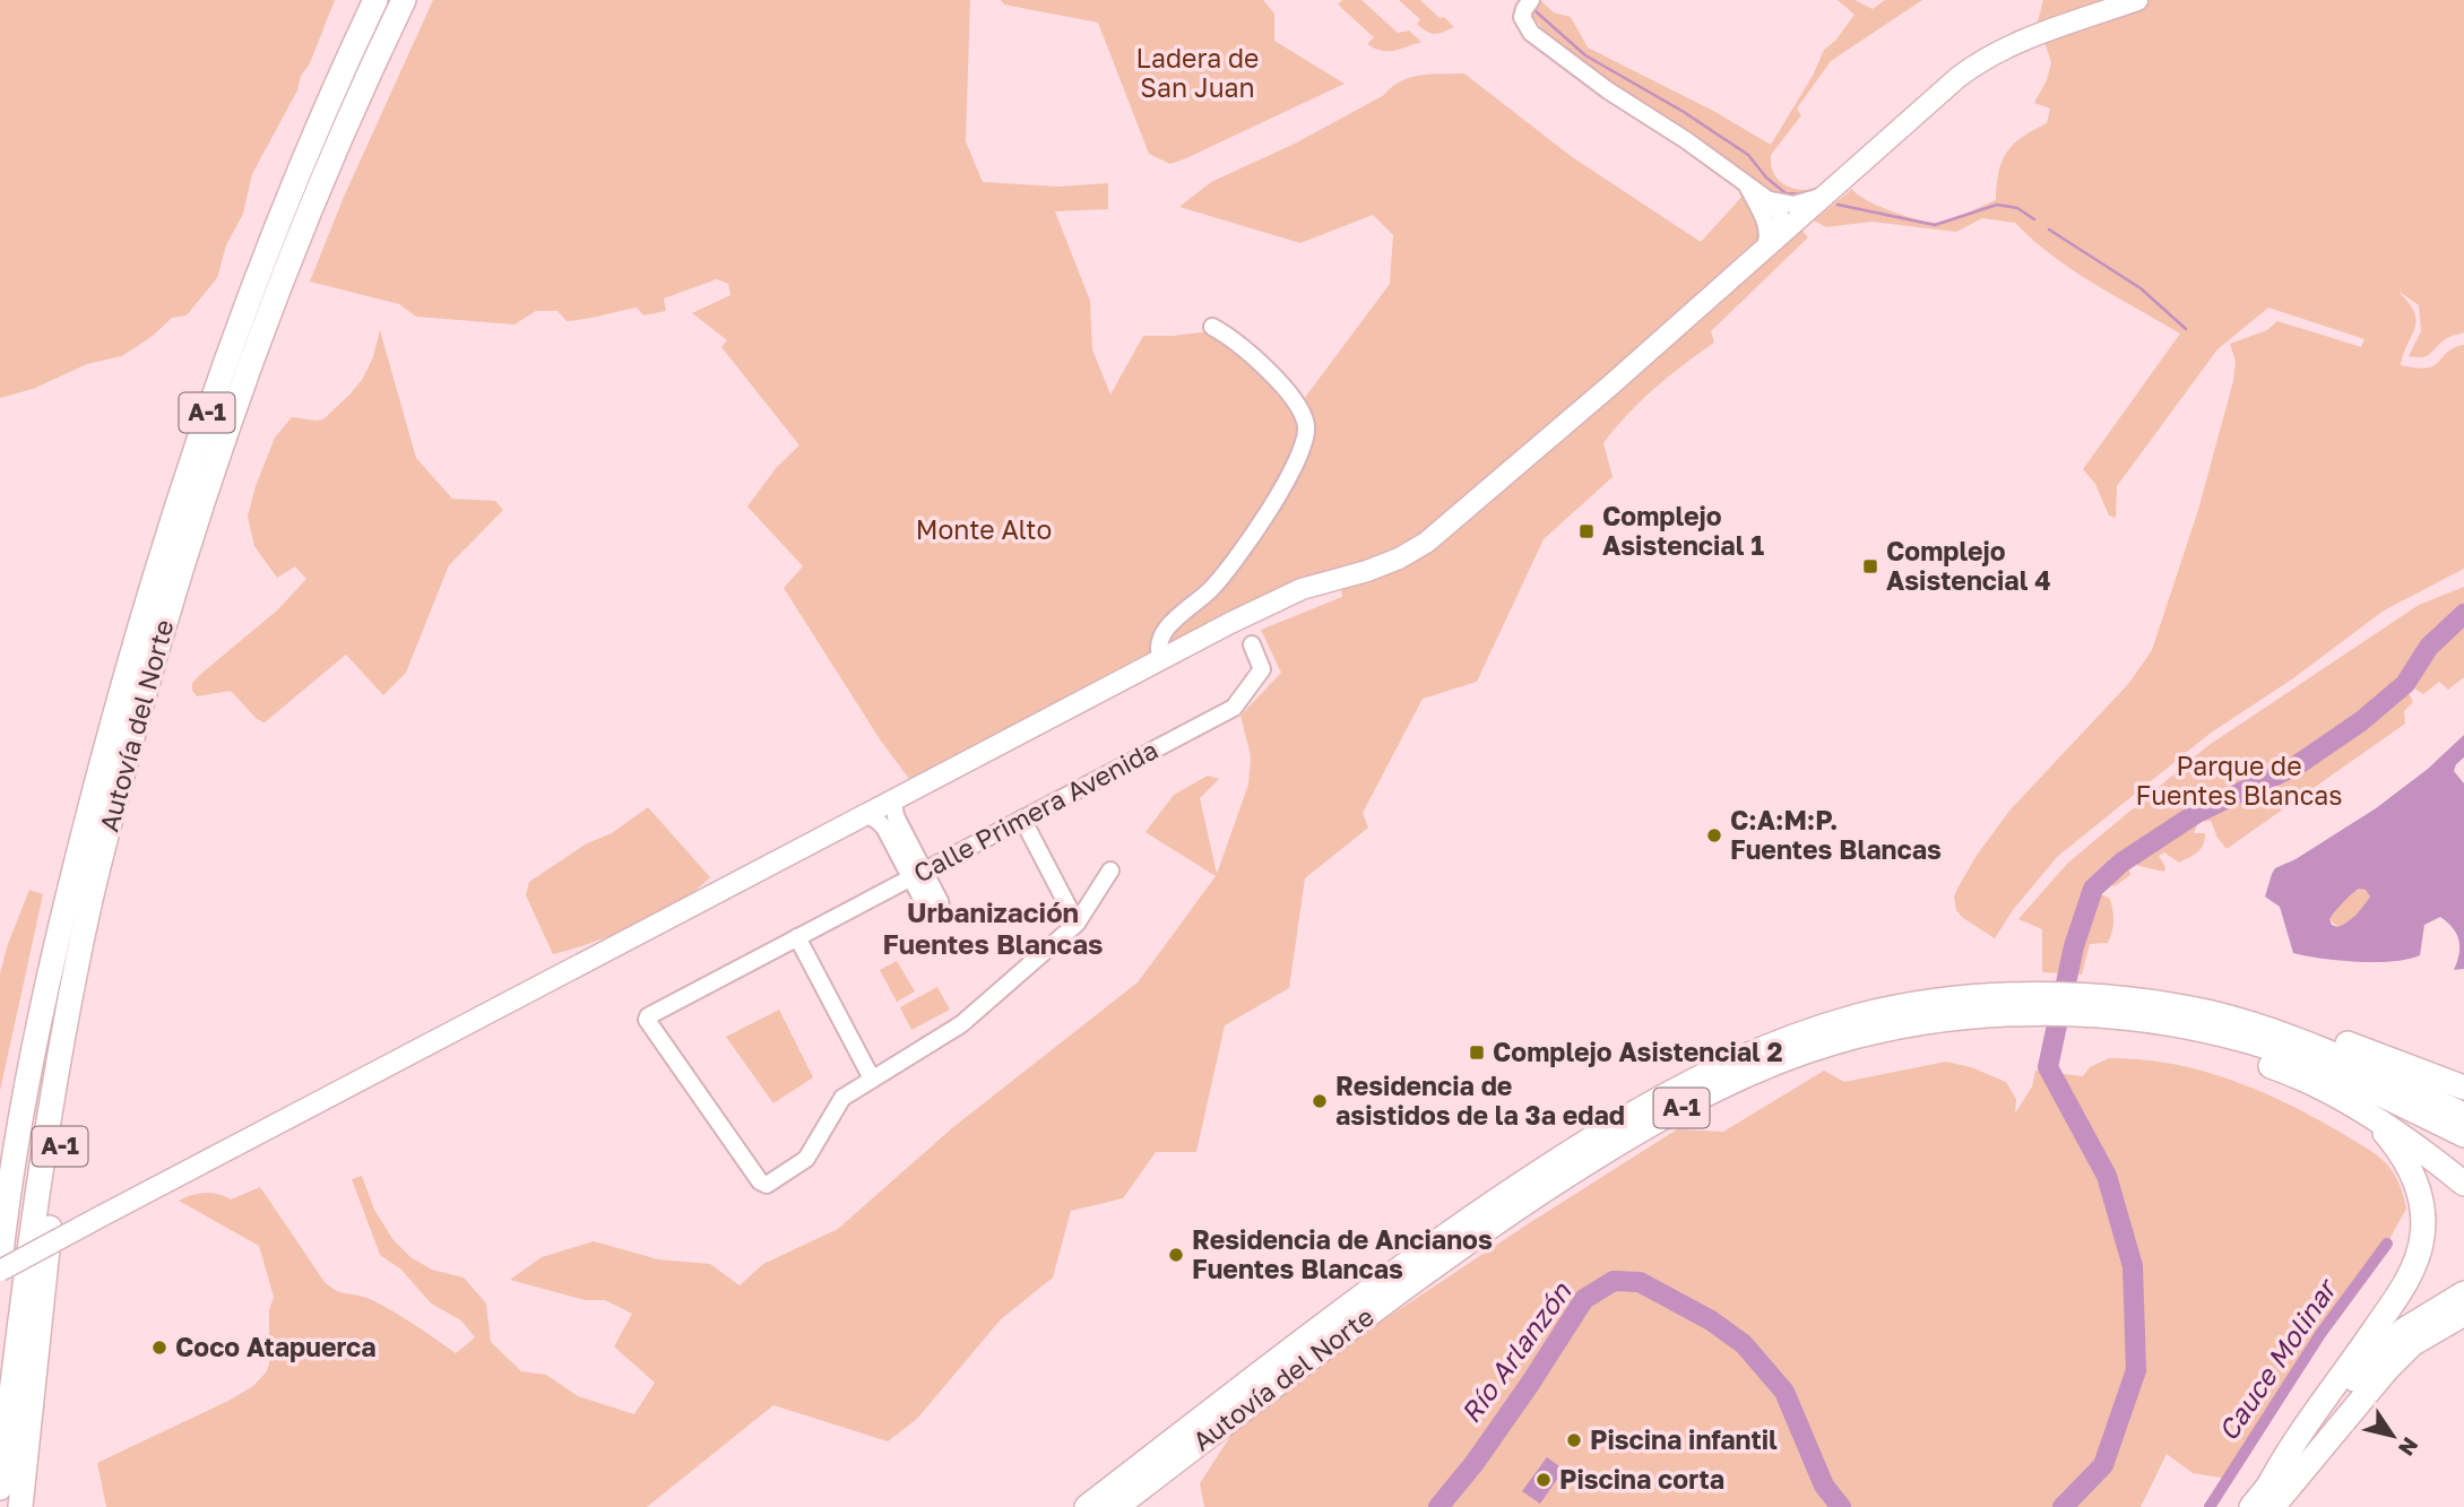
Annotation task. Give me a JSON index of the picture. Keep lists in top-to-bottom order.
{
  "streets": {
    "highway": ["A-1", "Autovía del Norte"],
    "street": ["Calle Primera Avenida"]
  },
  "crossings": [
    ["A-1", "Autovía del Norte"]
  ],
  "districts": ["Urbanización Fuentes Blancas"],
  "water": ["Río Arlanzón", "Cauce Molinar"],
  "parks": ["Ladera de San Juan", "Monte Alto", "Parque de Fuentes Blancas"],
  "places": {
    "transit": ["Complejo Asistencial 1", "Complejo Asistencial 4", "Complejo Asistencial 2"],
    "other": [
      "C:A:M:P. Fuentes Blancas",
      "Residencia de asistidos de la 3ª edad",
      "Residencia de Ancianos Fuentes Blancas",
      "Coco Atapuerca",
      "Piscina infantil",
      "Piscina corta"
    ]
  },
  "north": "bottom right"
}
